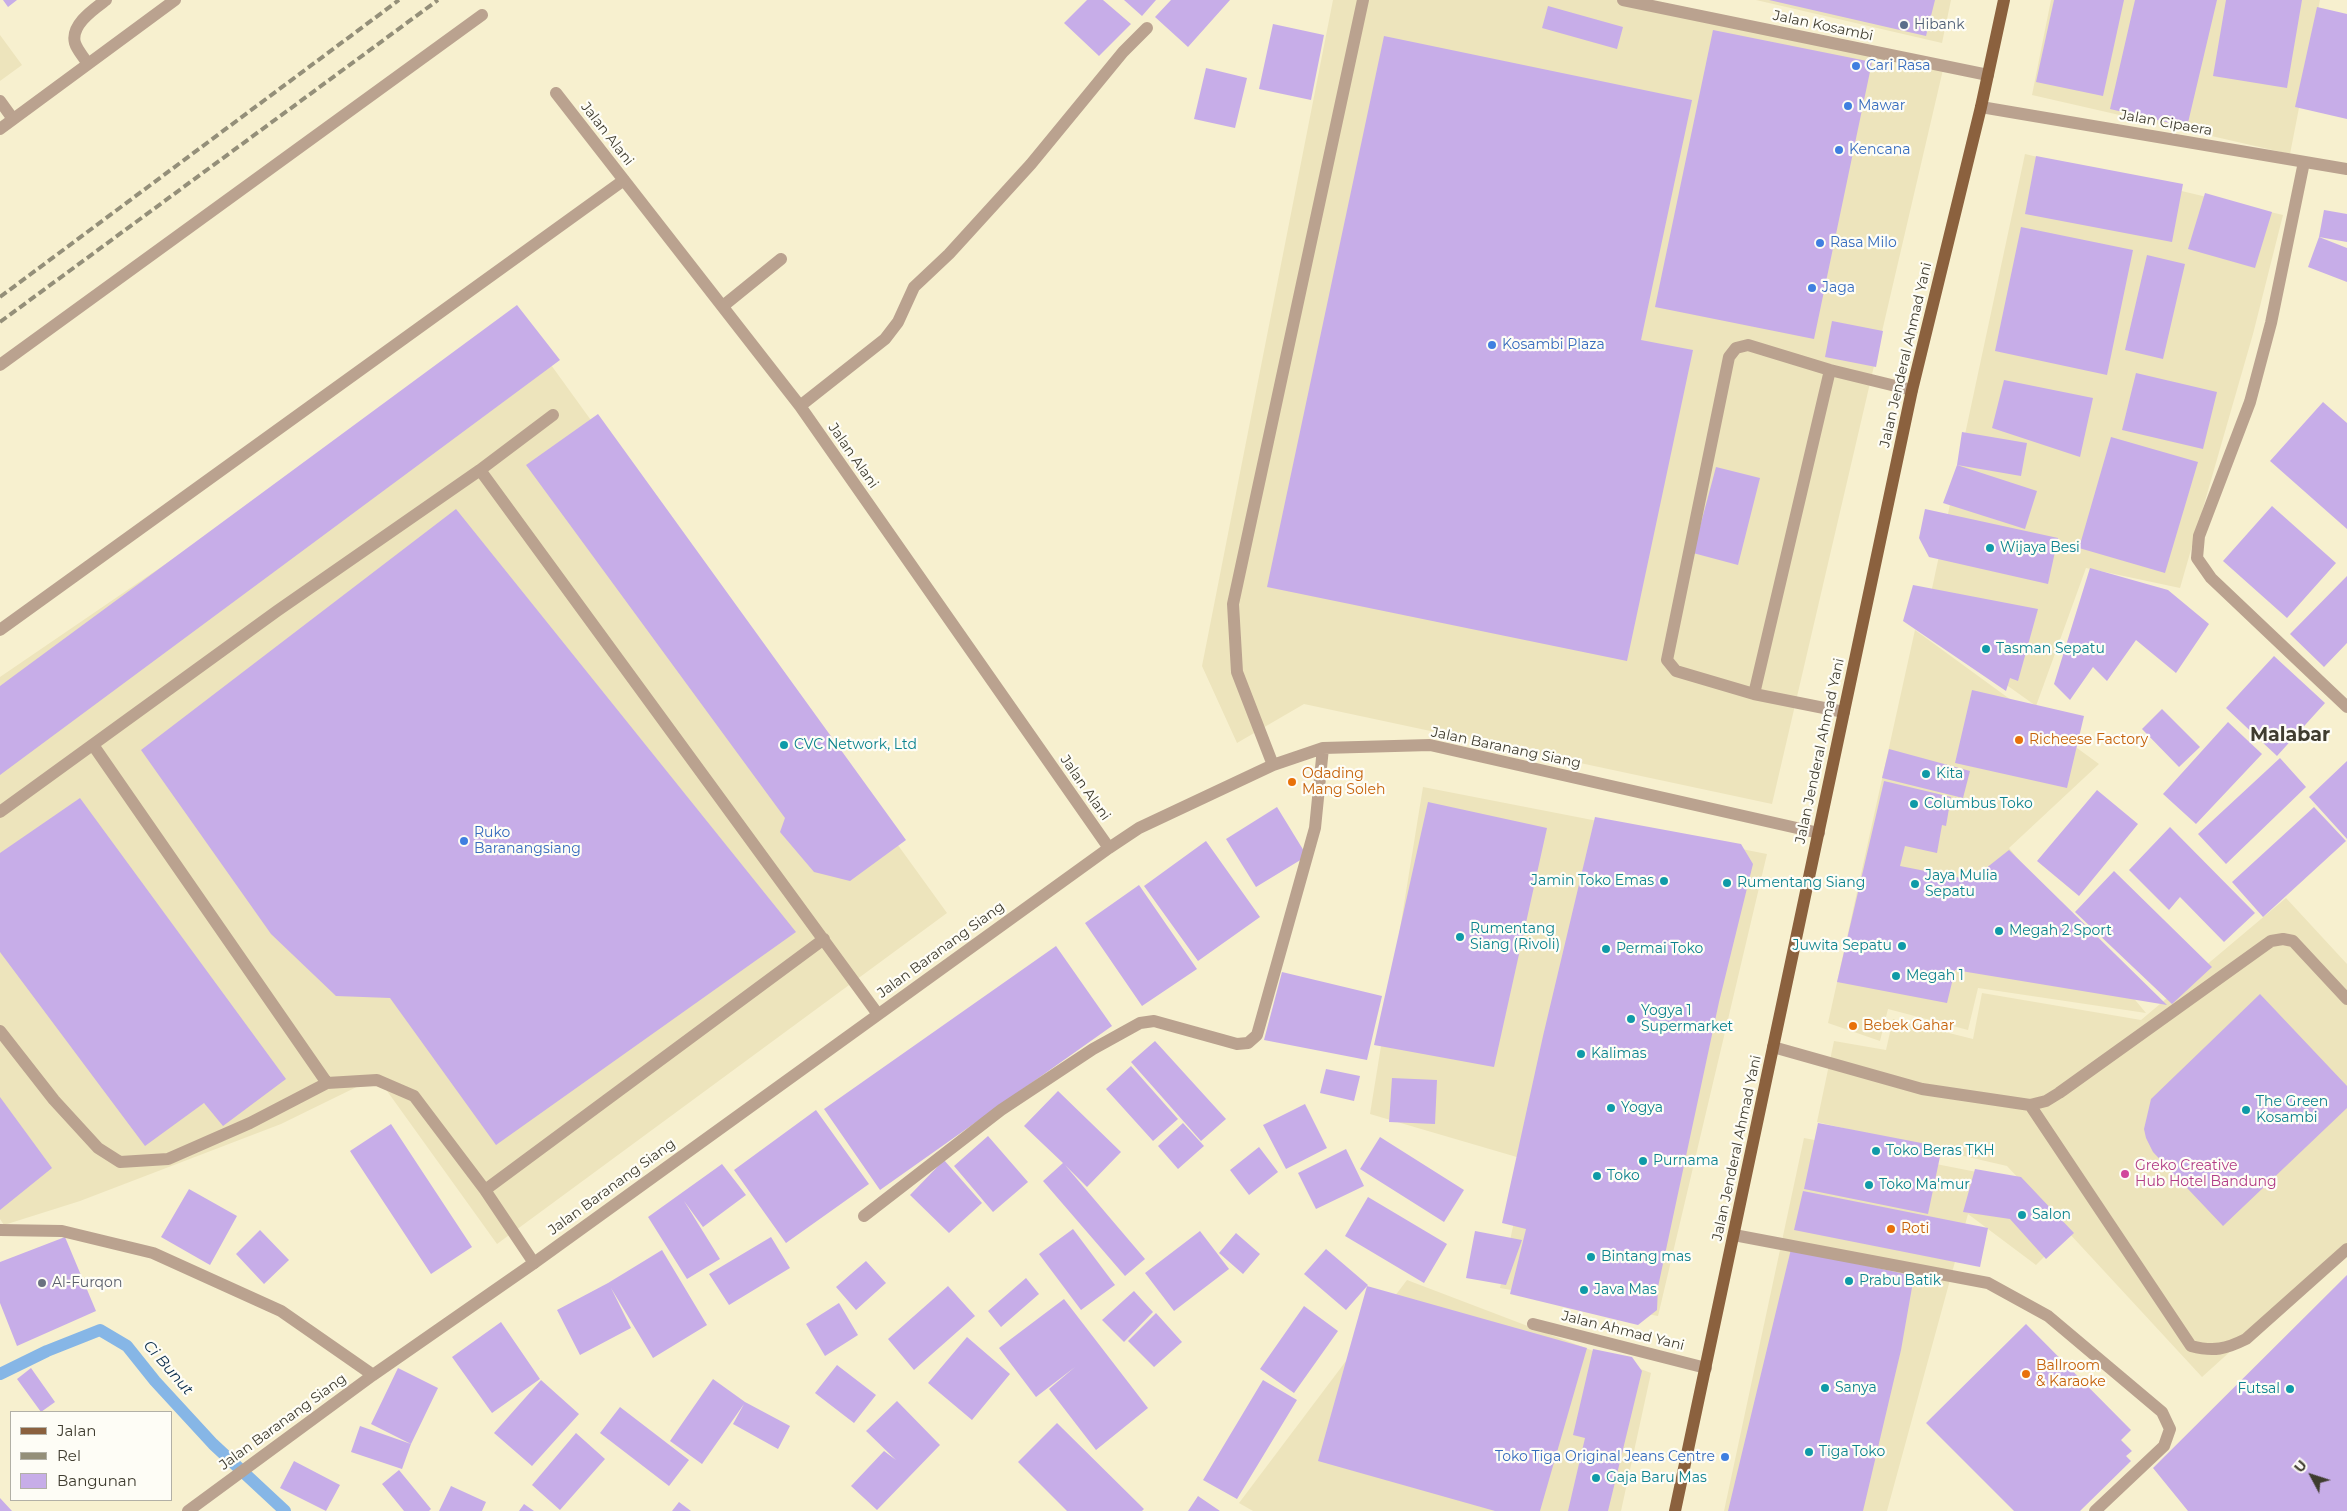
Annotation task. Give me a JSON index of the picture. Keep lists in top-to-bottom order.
{
  "streets": {
    "main road": ["Jalan Jenderal Ahmad Yani"],
    "street": [
      "Jalan Kosambi",
      "Jalan Cipaera",
      "Jalan Alani",
      "Jalan Baranang Siang",
      "Jalan Ahmad Yani"
    ]
  },
  "crossings": [
    ["Jalan Kosambi", "Jalan Jenderal Ahmad Yani"],
    ["Jalan Cipaera", "Jalan Jenderal Ahmad Yani"],
    ["Jalan Alani", "Jalan Baranang Siang"],
    ["Jalan Jenderal Ahmad Yani", "Jalan Baranang Siang"],
    ["Jalan Jenderal Ahmad Yani", "Jalan Ahmad Yani"]
  ],
  "districts": ["Malabar"],
  "water": ["Ci Bunut"],
  "places": [
    "Hibank",
    "Cari Rasa",
    "Mawar",
    "Kencana",
    "Rasa Milo",
    "Jaga",
    "Kosambi Plaza",
    "Wijaya Besi",
    "Tasman Sepatu",
    "Richeese Factory",
    "CVC Network, Ltd",
    "Kita",
    "Odading Mang Soleh",
    "Columbus Toko",
    "Ruko Baranangsiang",
    "Jamin Toko Emas",
    "Rumentang Siang",
    "Jaya Mulia Sepatu",
    "Megah 2 Sport",
    "Rumentang Siang (Rivoli)",
    "Juwita Sepatu",
    "Permai Toko",
    "Megah 1",
    "Yogya 1 Supermarket",
    "Bebek Gahar",
    "Kalimas",
    "Yogya",
    "The Green Kosambi",
    "Toko Beras TKH",
    "Purnama",
    "Greko Creative Hub Hotel Bandung",
    "Toko",
    "Toko Ma'mur",
    "Salon",
    "Roti",
    "Bintang mas",
    "Prabu Batik",
    "Al-Furqon",
    "Java Mas",
    "Ballroom & Karaoke",
    "Sanya",
    "Futsal",
    "Tiga Toko",
    "Toko Tiga Original Jeans Centre",
    "Gaja Baru Mas"
  ],
  "legend": ["Jalan", "Rel", "Bangunan"],
  "north": "top left"
}
